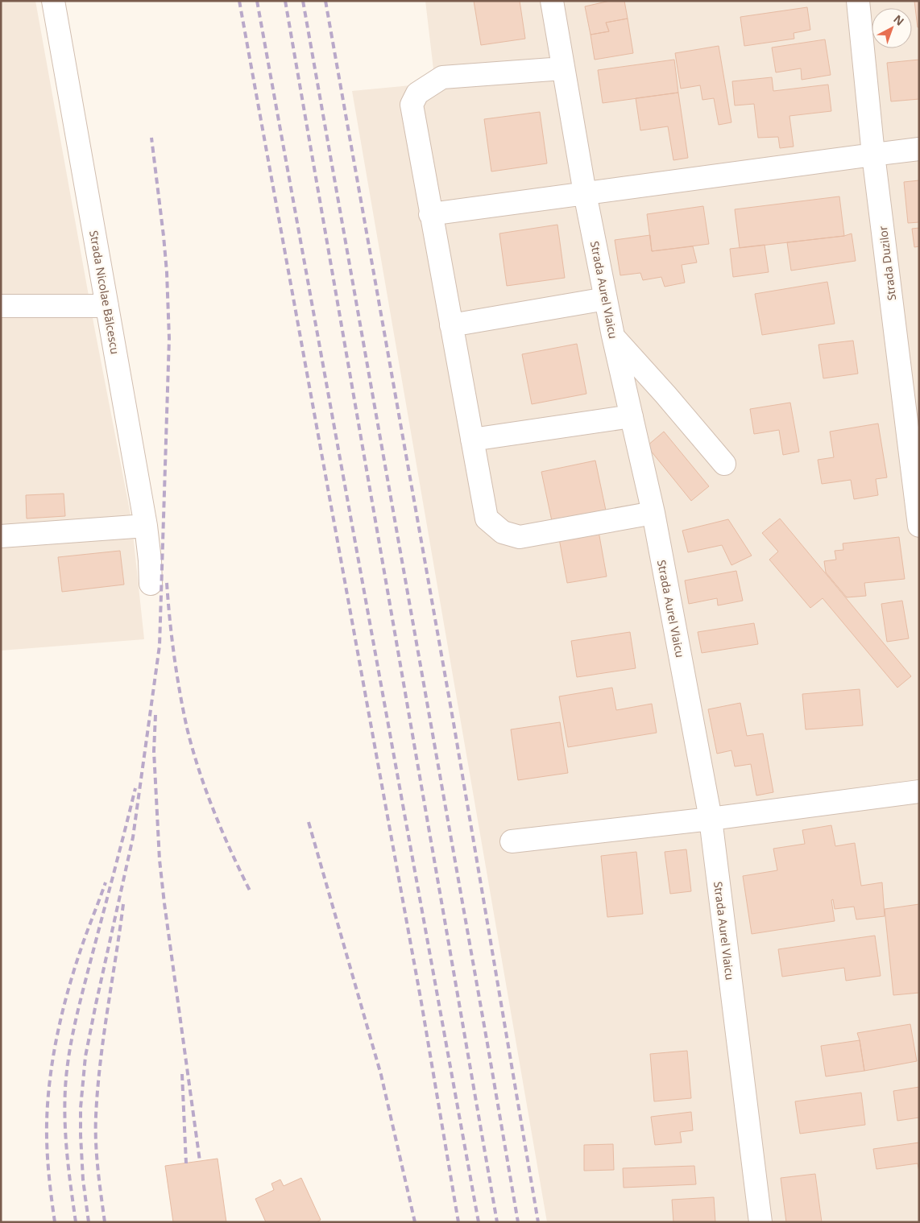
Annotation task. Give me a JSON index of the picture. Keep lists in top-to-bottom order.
{
  "streets": {
    "street": ["Strada Duzilor", "Strada Aurel Vlaicu", "Strada Nicolae Bălcescu"]
  },
  "north": "top right"
}
